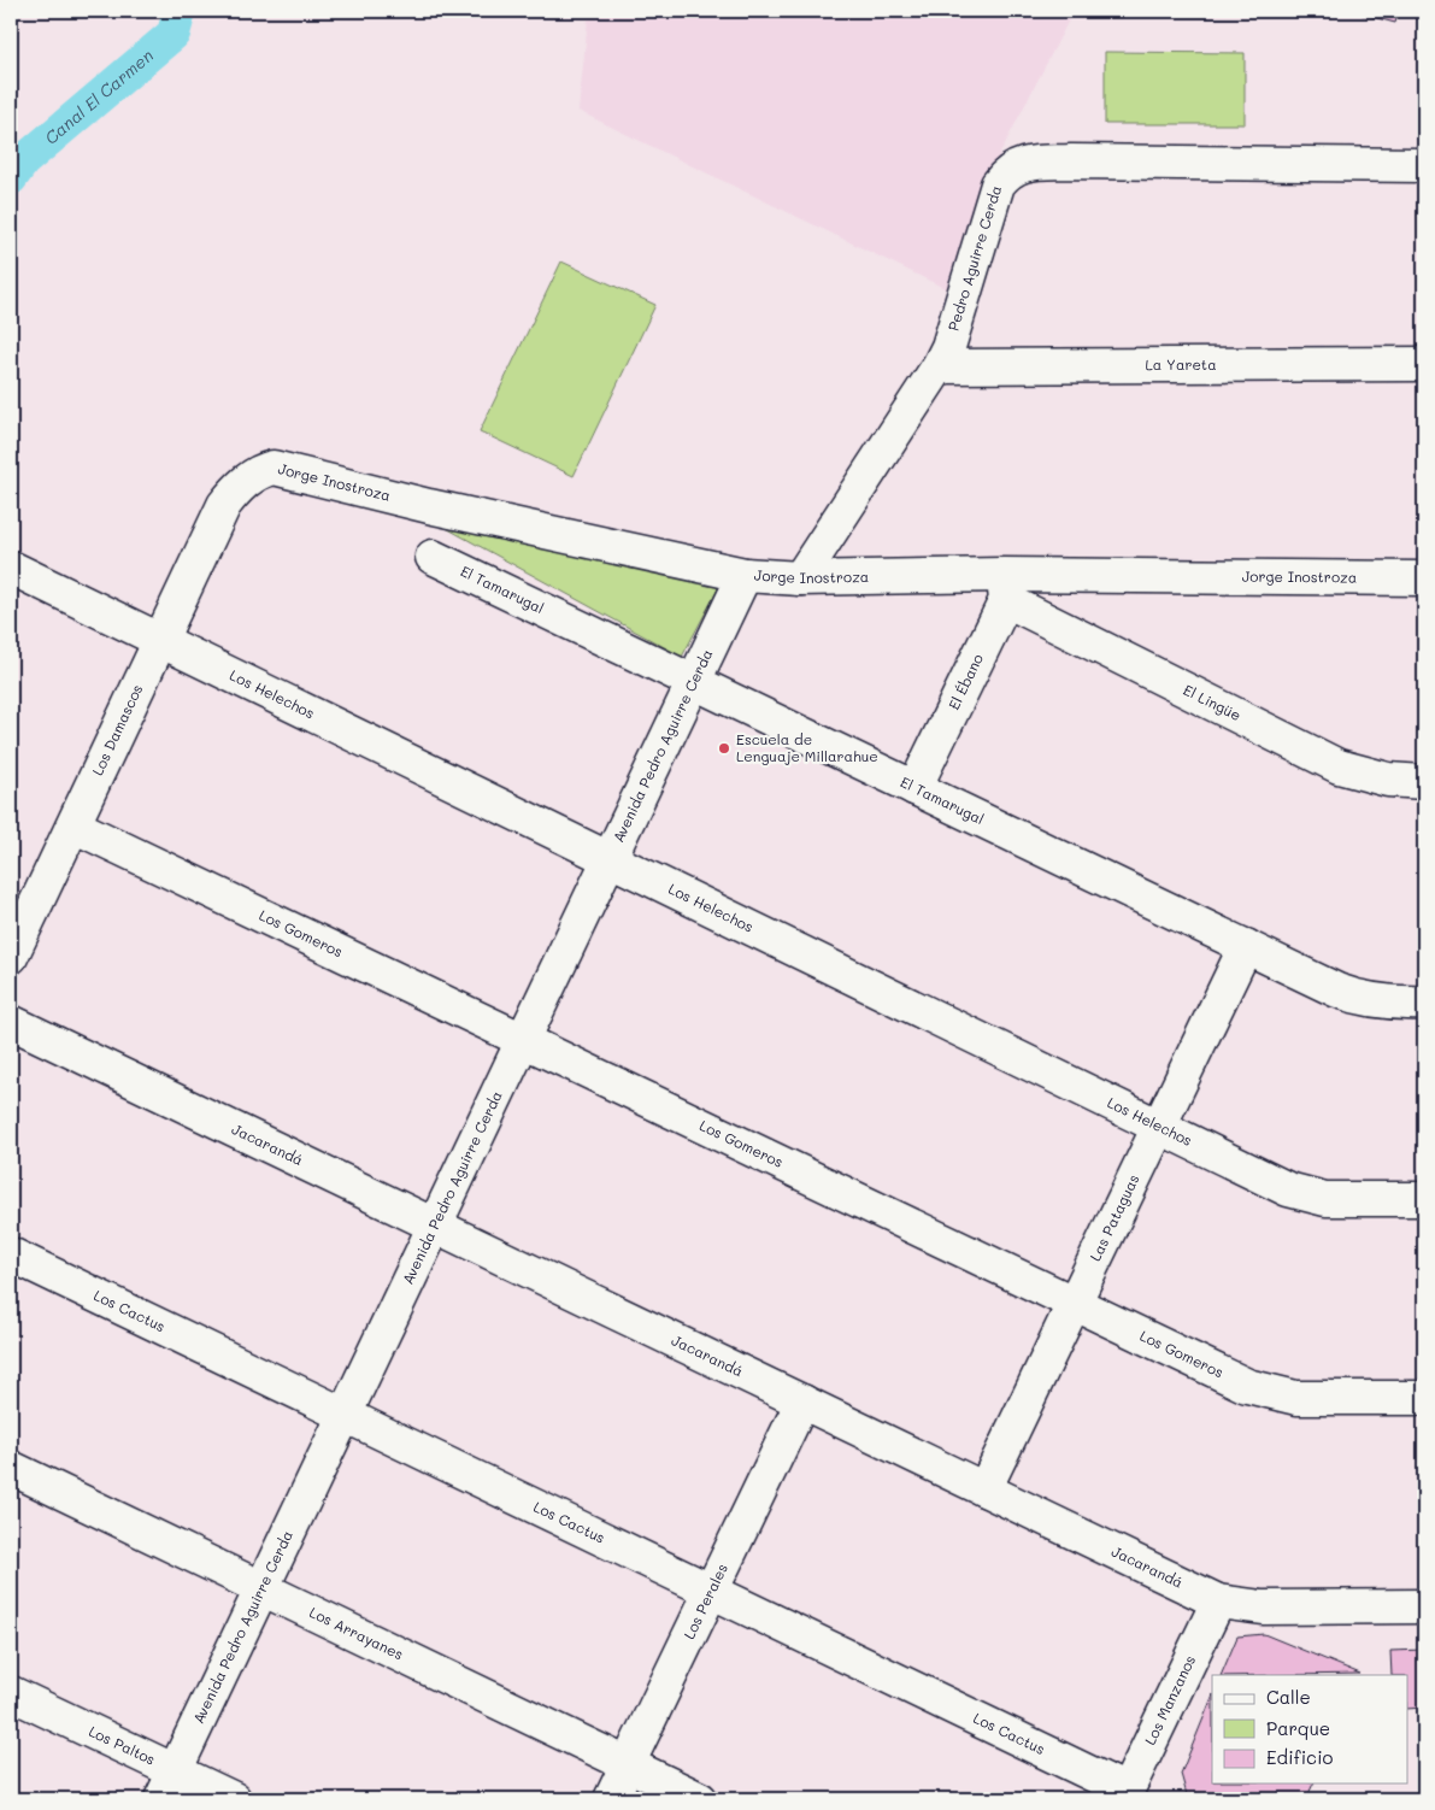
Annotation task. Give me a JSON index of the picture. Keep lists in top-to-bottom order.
{
  "streets": {
    "street": [
      "Pedro Aguirre Cerda",
      "La Yareta",
      "Jorge Inostroza",
      "El Tamarugal",
      "El Ébano",
      "Los Helechos",
      "El Lingüe",
      "Los Damascos",
      "Avenida Pedro Aguirre Cerda",
      "Los Gomeros",
      "Jacarandá",
      "Las Pataguas",
      "Los Cactus",
      "Los Perales",
      "Los Arrayanes",
      "Los Manzanos",
      "Los Paltos"
    ]
  },
  "crossings": [
    ["Pedro Aguirre Cerda", "La Yareta"],
    ["Pedro Aguirre Cerda", "Jorge Inostroza"],
    ["Jorge Inostroza", "El Ébano"],
    ["Jorge Inostroza", "El Lingüe"],
    ["Jorge Inostroza", "Los Damascos"],
    ["Jorge Inostroza", "Avenida Pedro Aguirre Cerda"],
    ["El Tamarugal", "El Ébano"],
    ["El Tamarugal", "Avenida Pedro Aguirre Cerda"],
    ["El Tamarugal", "Las Pataguas"],
    ["El Ébano", "El Lingüe"],
    ["Los Helechos", "Los Damascos"],
    ["Los Helechos", "Avenida Pedro Aguirre Cerda"],
    ["Los Helechos", "Las Pataguas"],
    ["Los Damascos", "Los Gomeros"],
    ["Avenida Pedro Aguirre Cerda", "Los Gomeros"],
    ["Avenida Pedro Aguirre Cerda", "Jacarandá"],
    ["Avenida Pedro Aguirre Cerda", "Los Cactus"],
    ["Avenida Pedro Aguirre Cerda", "Los Arrayanes"],
    ["Avenida Pedro Aguirre Cerda", "Los Paltos"],
    ["Los Gomeros", "Las Pataguas"],
    ["Jacarandá", "Las Pataguas"],
    ["Jacarandá", "Los Perales"],
    ["Jacarandá", "Los Manzanos"],
    ["Los Cactus", "Los Perales"],
    ["Los Cactus", "Los Manzanos"],
    ["Los Perales", "Los Arrayanes"]
  ],
  "water": ["Canal El Carmen"],
  "places": ["Escuela de Lenguaje Millarahue"],
  "legend": ["Calle", "Parque", "Edificio"]
}
